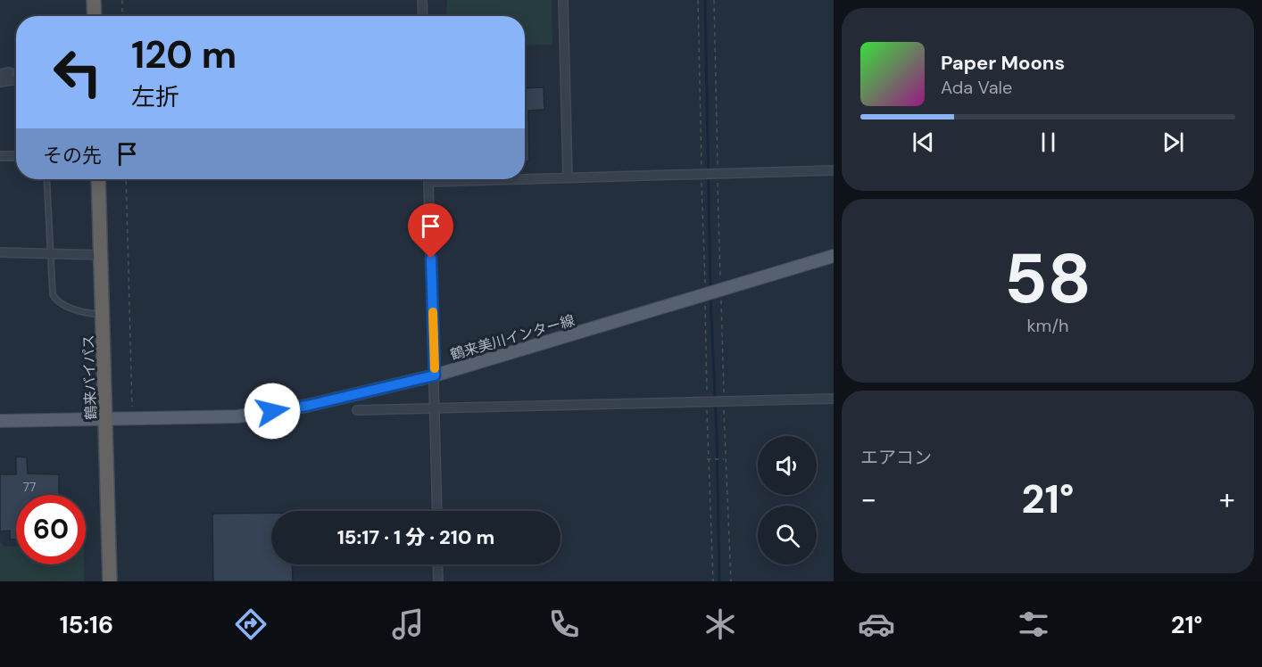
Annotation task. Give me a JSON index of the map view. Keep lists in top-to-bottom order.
{
  "streets": {
    "highway": ["鶴来バイパス"],
    "main road": ["鶴来美川インター線"]
  },
  "crossings": [
    ["鶴来美川インター線", "鶴来バイパス"]
  ],
  "house_numbers": ["77"],
  "page": {
    "turn": ["120 m", "左折"],
    "song": ["Paper Moons", "Ada Vale"],
    "then": "その先",
    "tile": [
      ["58", "km/h"],
      "エアコン"
    ],
    "heat": ["−", "21°", "+"],
    "limit": "60",
    "trip": "15:17 · 1 分 · 210 m",
    "tabs": ["15:16", "21°"]
  }
}
